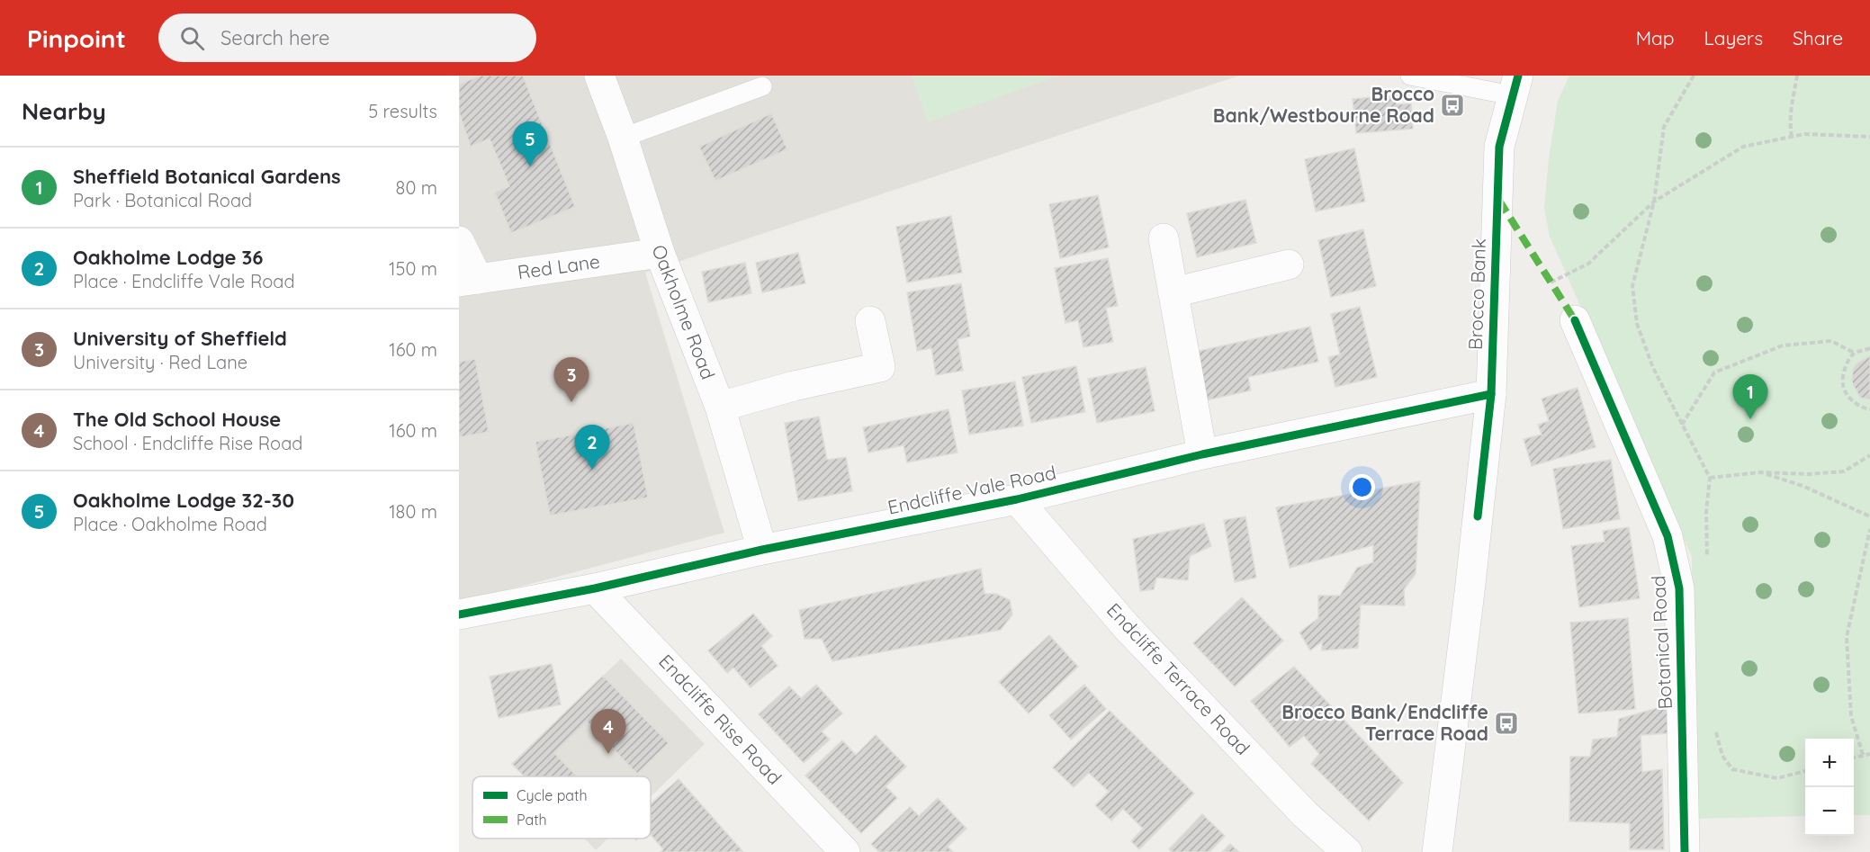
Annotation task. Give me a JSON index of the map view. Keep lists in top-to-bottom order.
{
  "streets": {
    "street": [
      "Red Lane",
      "Brocco Bank",
      "Oakholme Road",
      "Endcliffe Vale Road",
      "Botanical Road",
      "Endcliffe Terrace Road",
      "Endcliffe Rise Road"
    ]
  },
  "crossings": [
    ["Red Lane", "Oakholme Road"],
    ["Brocco Bank", "Endcliffe Vale Road"],
    ["Oakholme Road", "Endcliffe Vale Road"],
    ["Endcliffe Vale Road", "Endcliffe Terrace Road"],
    ["Endcliffe Vale Road", "Endcliffe Rise Road"]
  ],
  "places": {
    "bus stop": ["Brocco Bank/Westbourne Road", "Brocco Bank/Endcliffe Terrace Road"]
  },
  "legend": ["Cycle path", "Path"],
  "page": {
    "header": "Pinpoint",
    "search": "Search here",
    "nav": ["Map", "Layers", "Share"],
    "heading": ["Nearby", "5 results"],
    "pins": [
      "5",
      "3",
      "1",
      "2",
      "4"
    ],
    "list": [
      {
        "mark": "1",
        "name": "Sheffield Botanical Gardens",
        "note": "Park · Botanical Road",
        "value": "80 m"
      },
      {
        "mark": "2",
        "name": "Oakholme Lodge 36",
        "note": "Place · Endcliffe Vale Road",
        "value": "150 m"
      },
      {
        "mark": "3",
        "name": "University of Sheffield",
        "note": "University · Red Lane",
        "value": "160 m"
      },
      {
        "mark": "4",
        "name": "The Old School House",
        "note": "School · Endcliffe Rise Road",
        "value": "160 m"
      },
      {
        "mark": "5",
        "name": "Oakholme Lodge 32-30",
        "note": "Place · Oakholme Road",
        "value": "180 m"
      }
    ],
    "map_buttons": ["+", "−"]
  }
}
